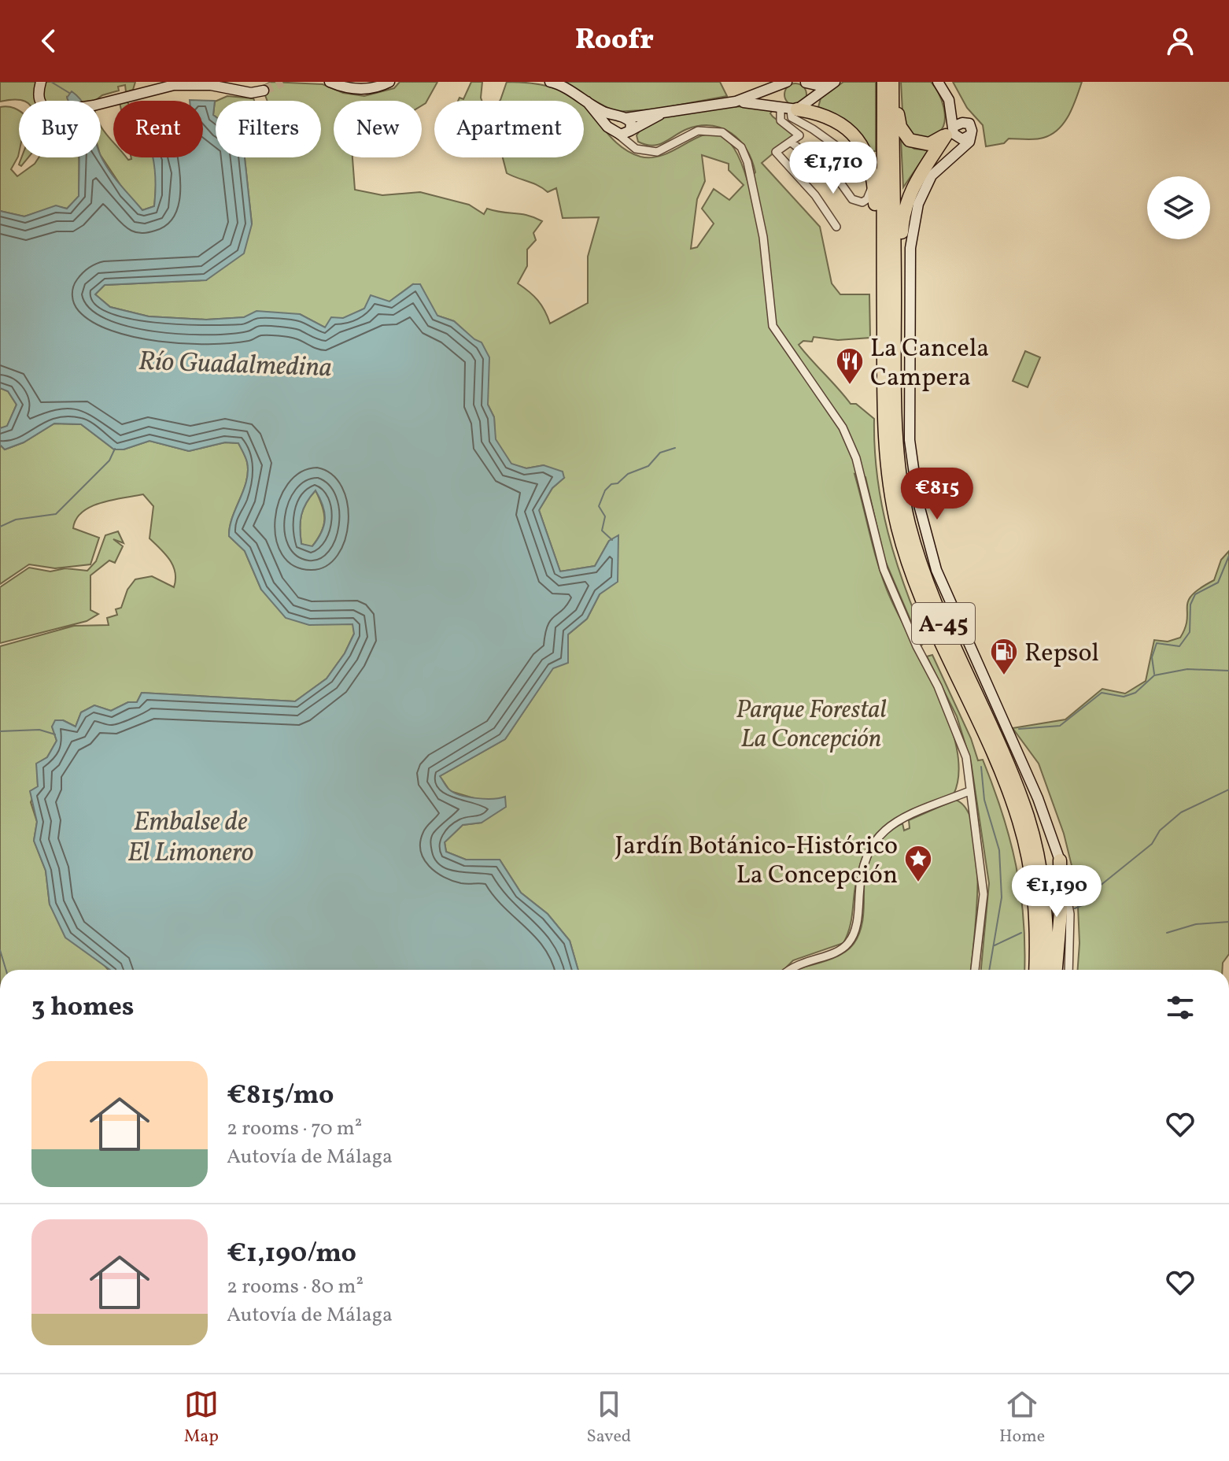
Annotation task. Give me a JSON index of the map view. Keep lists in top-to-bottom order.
{
  "streets": {
    "highway": ["A-45"]
  },
  "water": ["Río Guadalmedina", "Embalse de El Limonero"],
  "parks": ["Parque Forestal La Concepción"],
  "places": {
    "restaurant": ["La Cancela Campera"],
    "fuel station": ["Repsol"],
    "place": ["Jardín Botánico-Histórico La Concepción"]
  },
  "page": {
    "header": "Roofr",
    "chip": [
      "Buy",
      "Rent",
      "Filters",
      "New",
      "Apartment"
    ],
    "price": ["€1,710", "€815", "€1,190"],
    "heading": "3 homes",
    "list": [
      {
        "name": "€815/mo",
        "note": "2 rooms · 70 m² · Autovía de Málaga"
      },
      {
        "name": "€1,190/mo",
        "note": "2 rooms · 80 m² · Autovía de Málaga"
      }
    ],
    "tabs": ["Map", "Saved", "Home"]
  }
}
